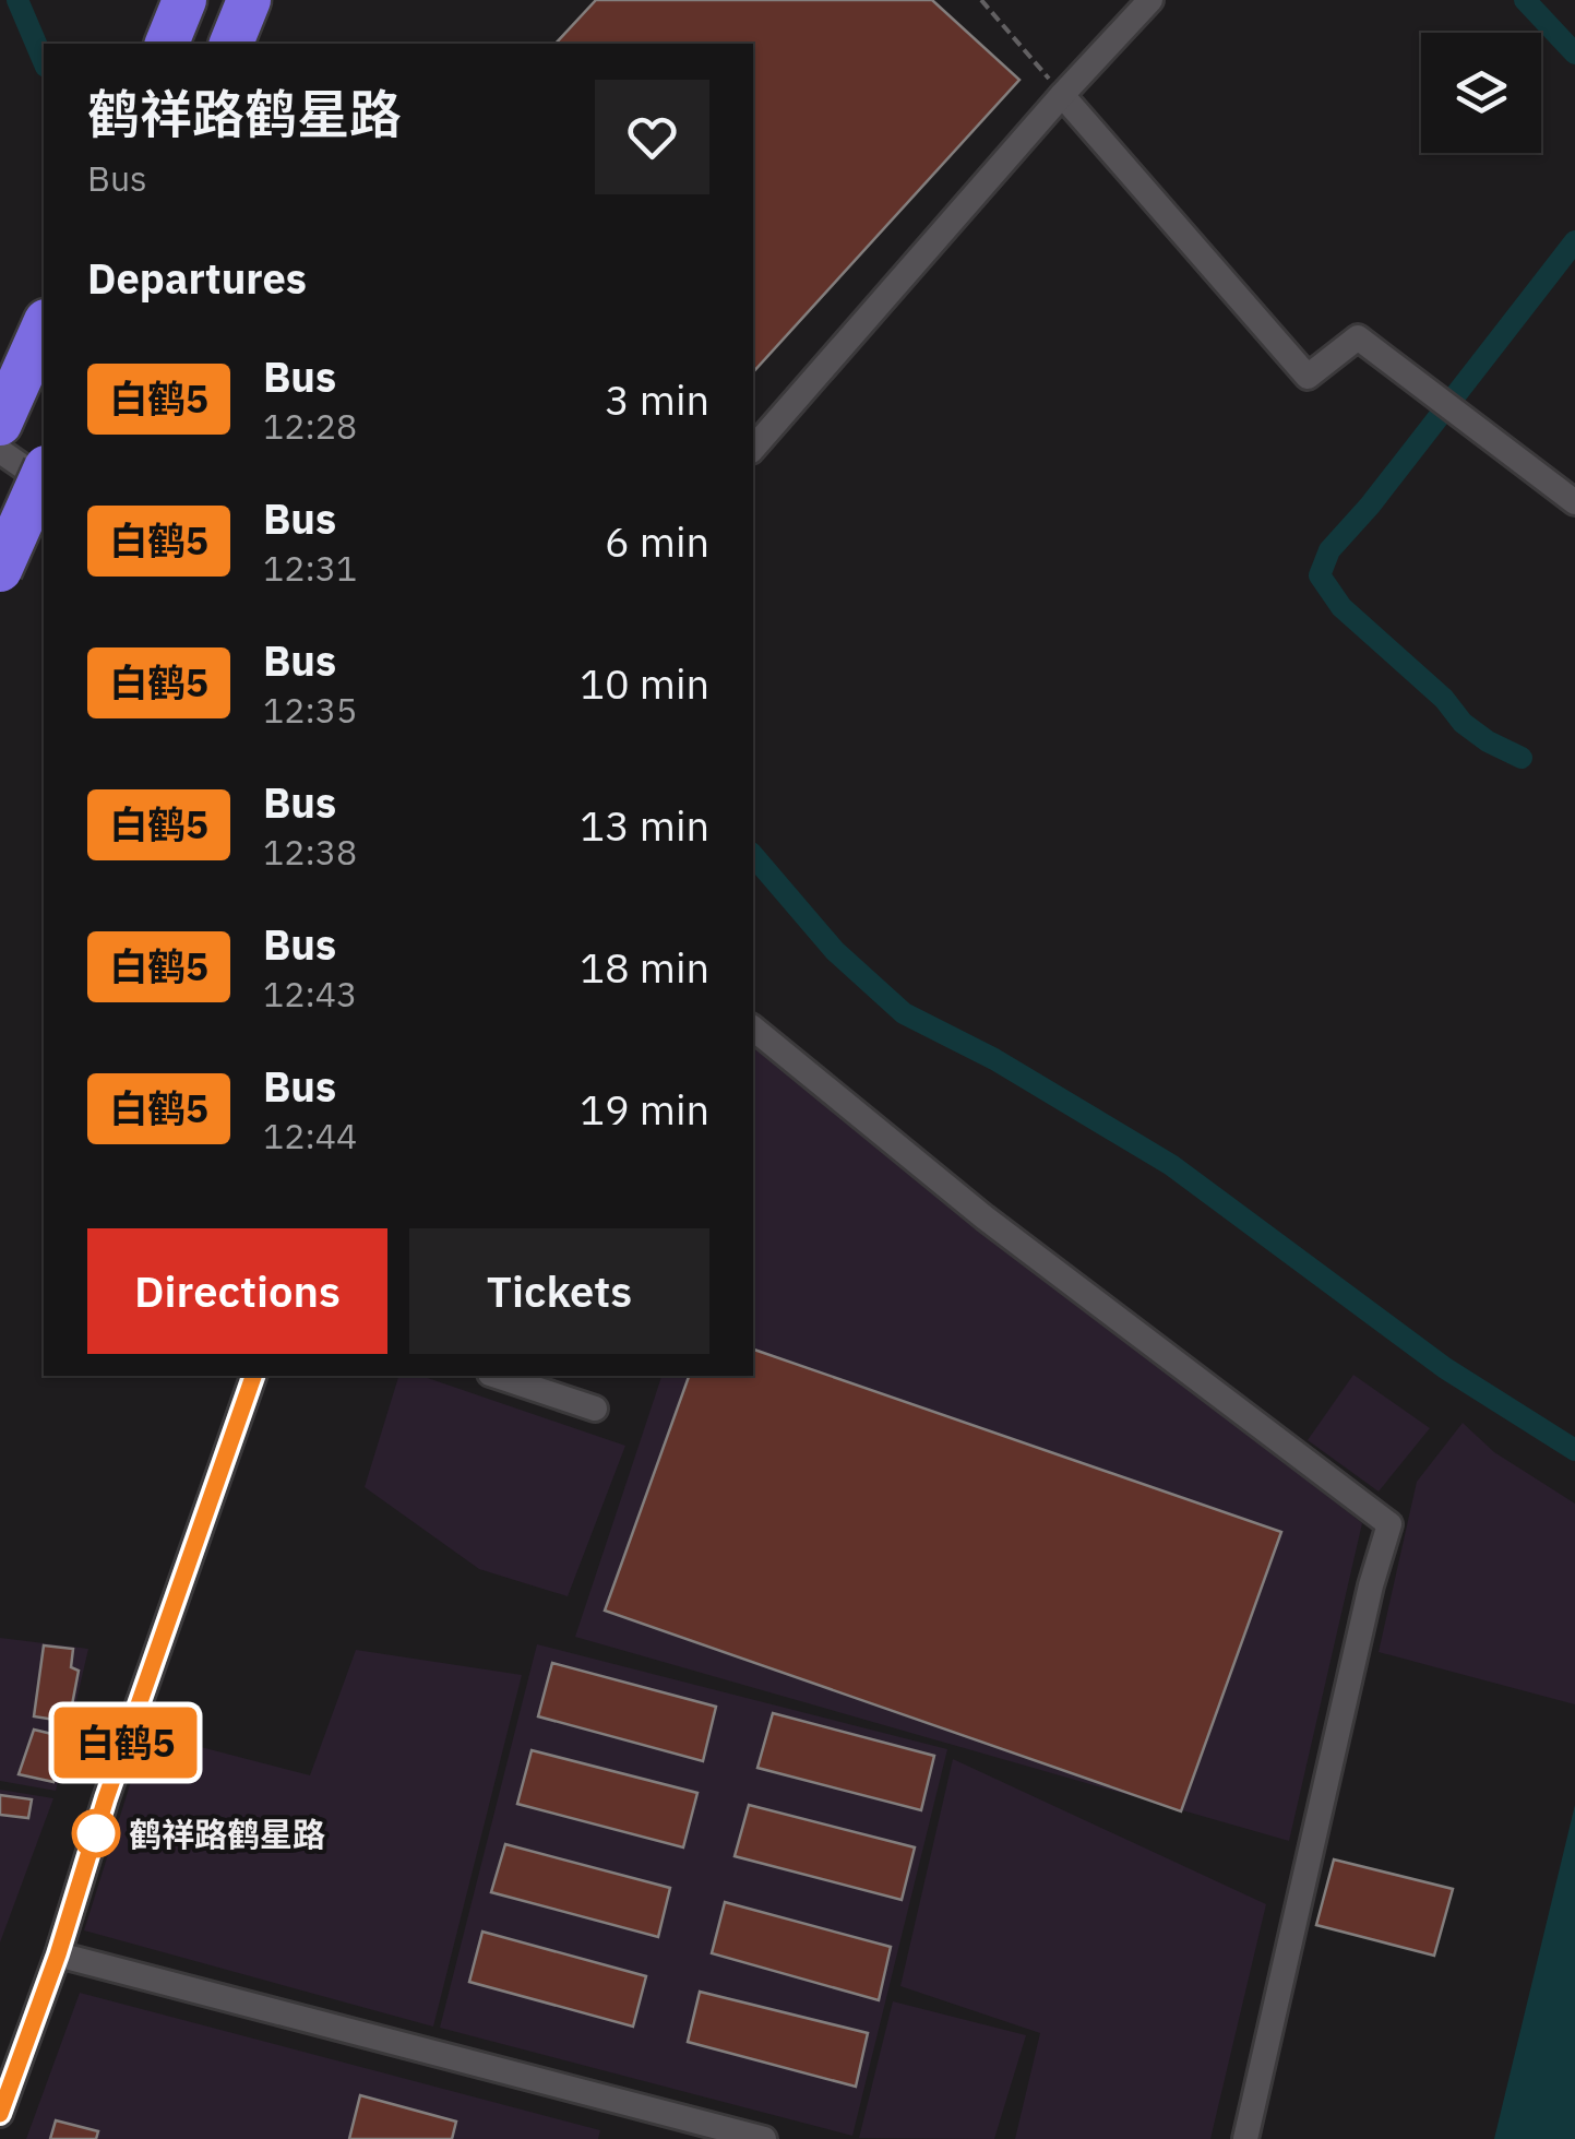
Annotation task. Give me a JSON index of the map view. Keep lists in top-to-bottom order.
{
  "places": ["鹤祥路鹤星路"],
  "lines": ["bus line 白鹤5"],
  "page": {
    "on_map": "白鹤5",
    "heading": [
      ["鹤祥路鹤星路", "Bus"],
      "Departures"
    ],
    "list": [
      {
        "mark": "白鹤5",
        "name": "Bus",
        "note": "12:28",
        "value": "3 min"
      },
      {
        "mark": "白鹤5",
        "name": "Bus",
        "note": "12:31",
        "value": "6 min"
      },
      {
        "mark": "白鹤5",
        "name": "Bus",
        "note": "12:35",
        "value": "10 min"
      },
      {
        "mark": "白鹤5",
        "name": "Bus",
        "note": "12:38",
        "value": "13 min"
      },
      {
        "mark": "白鹤5",
        "name": "Bus",
        "note": "12:43",
        "value": "18 min"
      },
      {
        "mark": "白鹤5",
        "name": "Bus",
        "note": "12:44",
        "value": "19 min"
      }
    ],
    "buttons": ["Directions", "Tickets"]
  }
}
